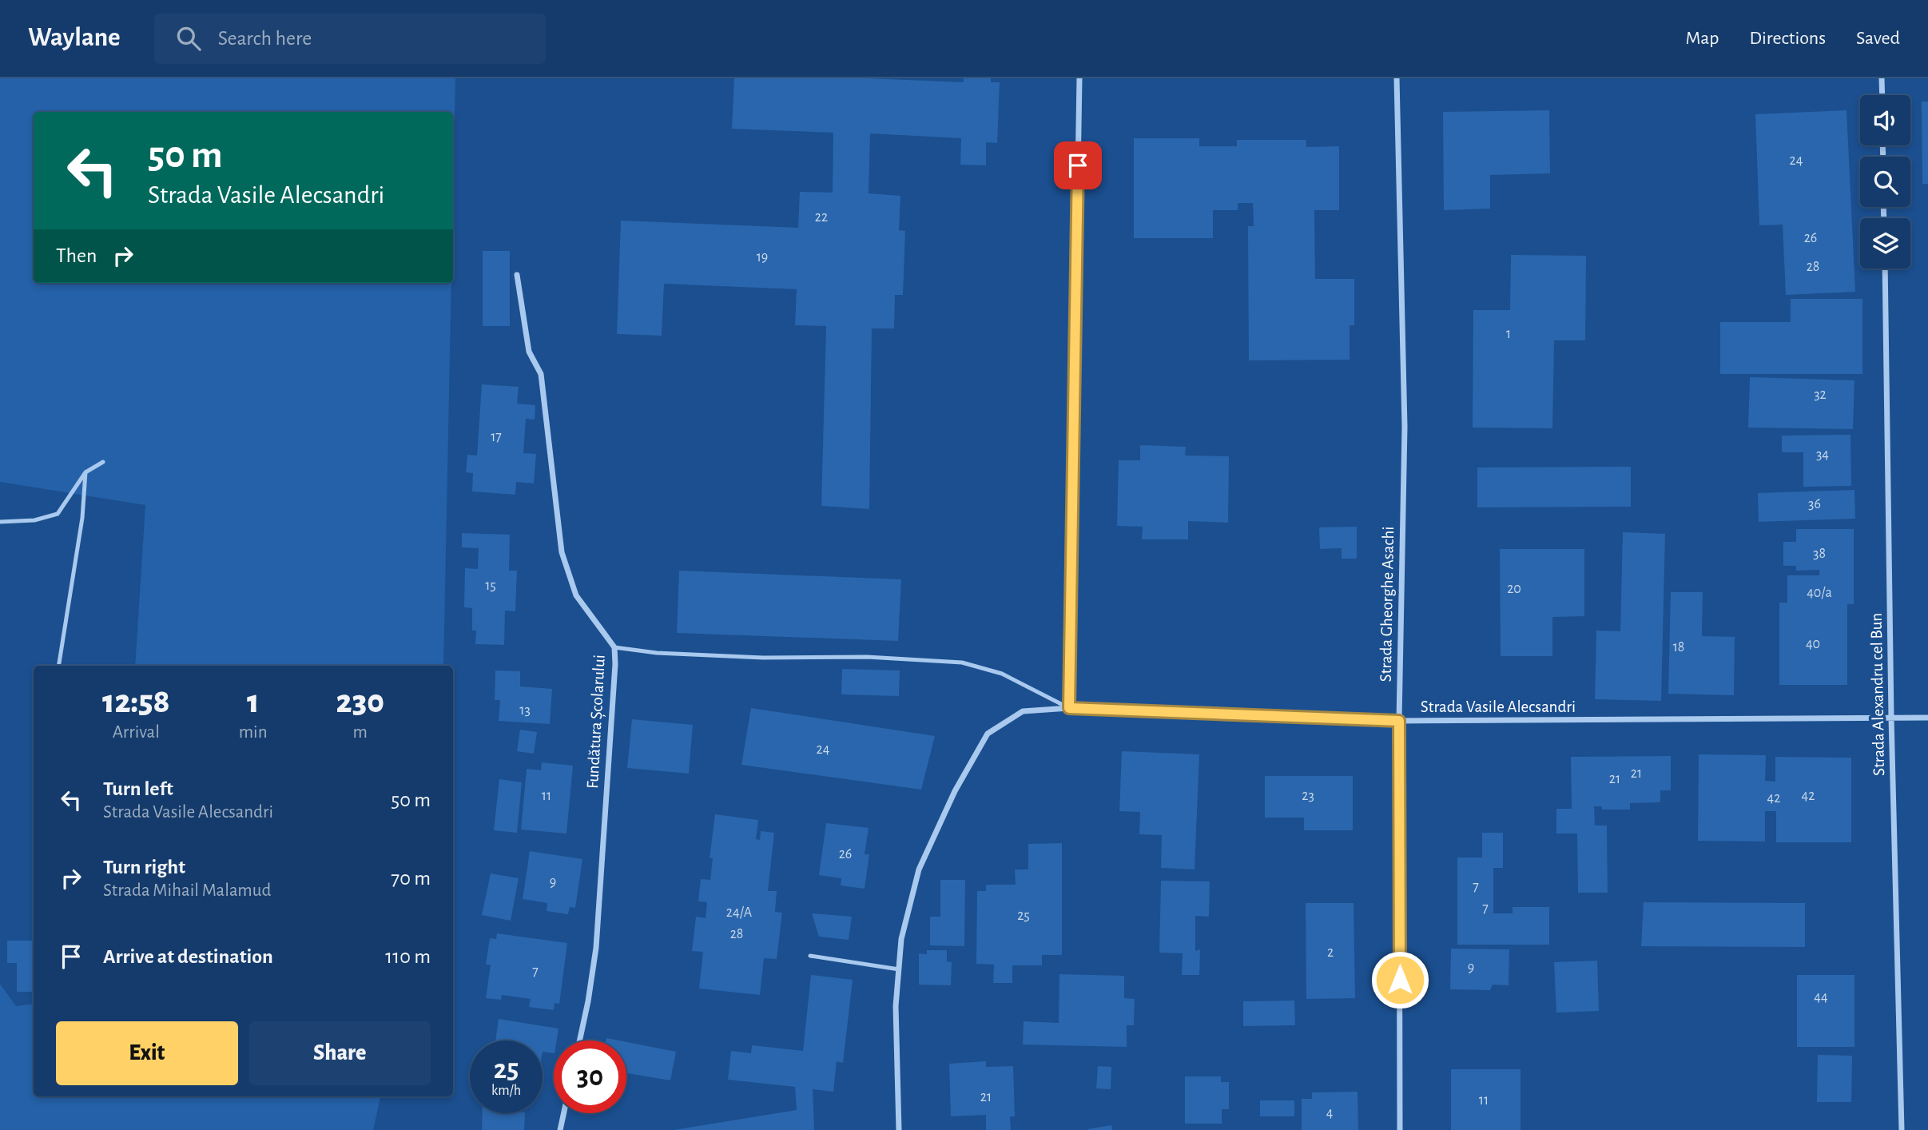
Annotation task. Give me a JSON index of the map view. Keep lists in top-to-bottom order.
{
  "streets": {
    "street": [
      "Strada Gheorghe Asachi",
      "Strada Alexandru cel Bun",
      "Strada Vasile Alecsandri",
      "Fundătura Școlarului"
    ]
  },
  "crossings": [
    ["Strada Gheorghe Asachi", "Strada Vasile Alecsandri"],
    ["Strada Alexandru cel Bun", "Strada Vasile Alecsandri"]
  ],
  "house_numbers": [
    "24",
    "22",
    "26",
    "19",
    "28",
    "1",
    "32",
    "17",
    "34",
    "36",
    "38",
    "15",
    "20",
    "40/a",
    "40",
    "18",
    "13",
    "24",
    "21",
    "21",
    "11",
    "23",
    "42",
    "42",
    "26",
    "9",
    "7",
    "7",
    "24/A",
    "25",
    "28",
    "2",
    "9",
    "7",
    "44",
    "21",
    "11",
    "4"
  ],
  "page": {
    "header": "Waylane",
    "search": "Search here",
    "nav": ["Map", "Directions", "Saved"],
    "turn": ["50 m", "Strada Vasile Alecsandri"],
    "then": "Then",
    "eta": [
      "12:58",
      "Arrival",
      "1",
      "min",
      "230",
      "m"
    ],
    "list": [
      {
        "name": "Turn left",
        "note": "Strada Vasile Alecsandri",
        "value": "50 m"
      },
      {
        "name": "Turn right",
        "note": "Strada Mihail Malamud",
        "value": "70 m"
      },
      {
        "name": "Arrive at destination",
        "value": "110 m"
      }
    ],
    "buttons": ["Exit", "Share"],
    "speed": "25 km/h",
    "limit": "30"
  }
}
